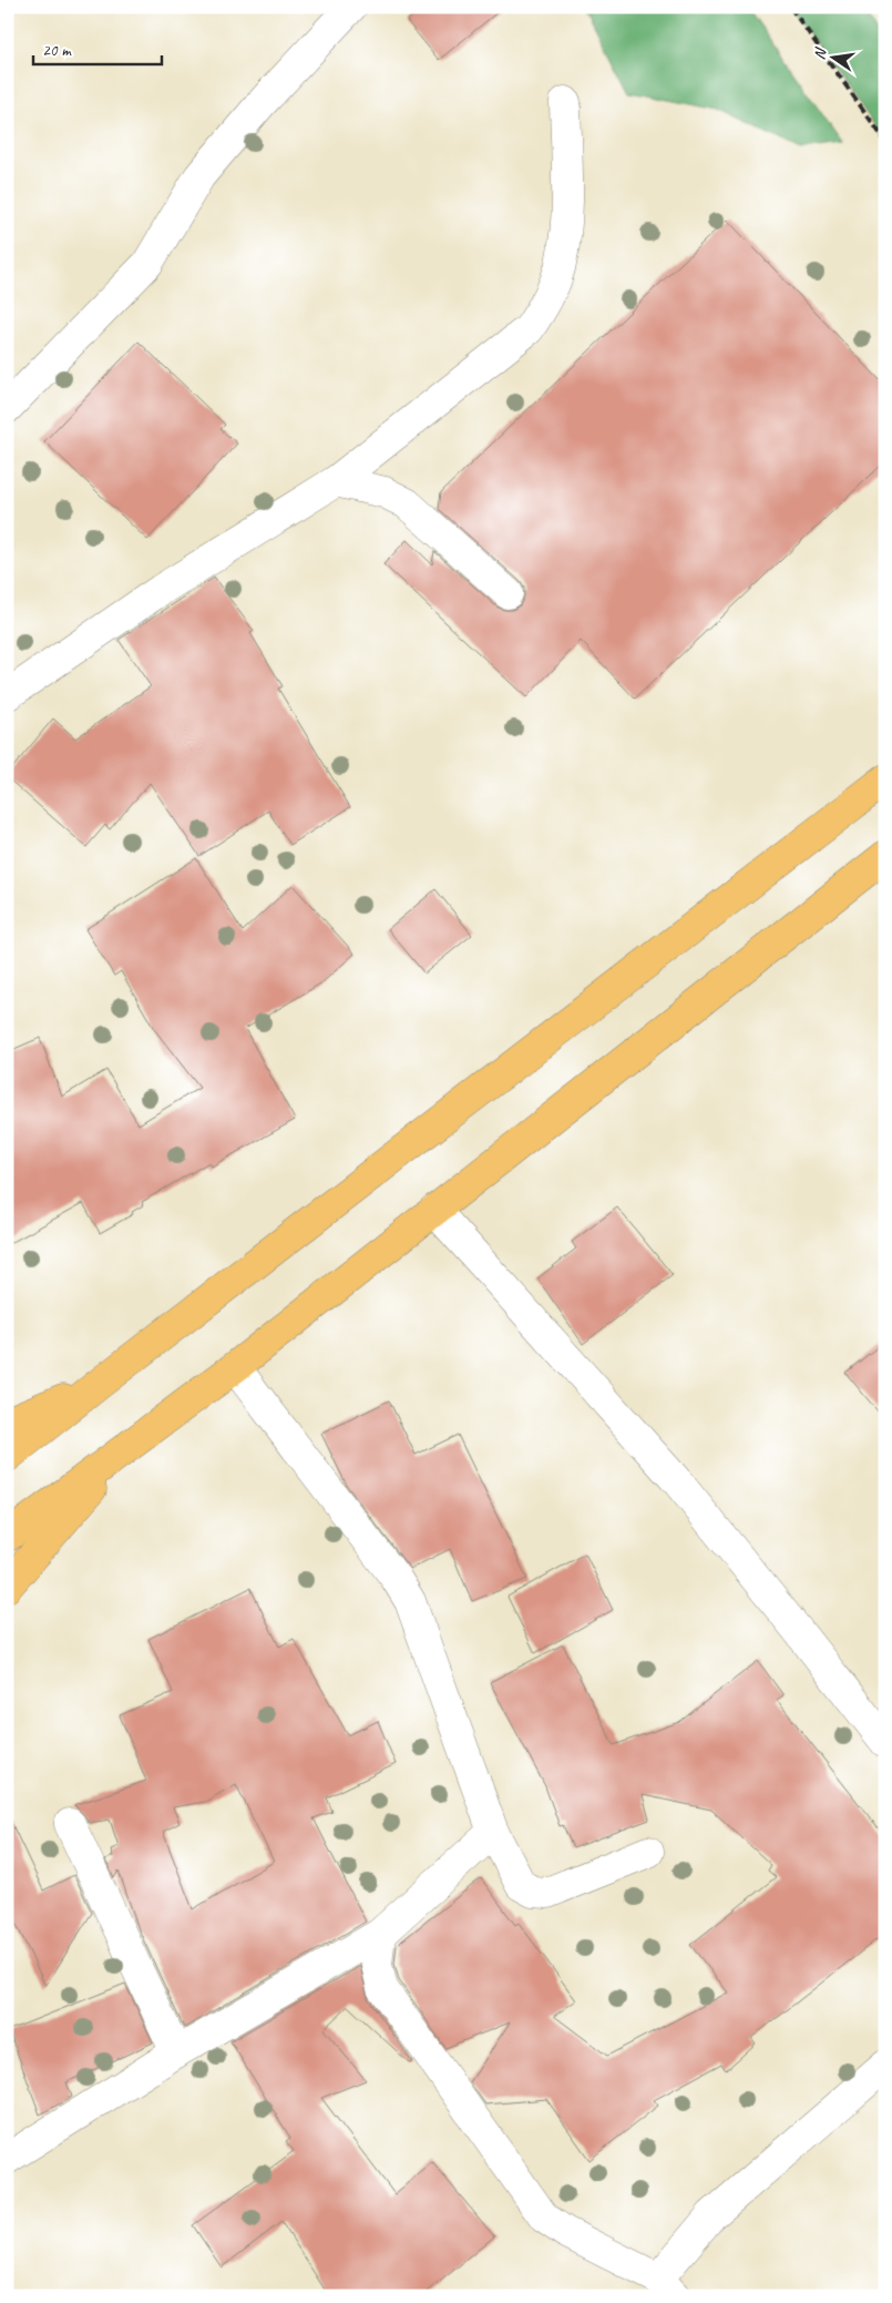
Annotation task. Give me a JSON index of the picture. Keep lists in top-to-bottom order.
{
  "scale_bar": "20 m",
  "north": "left"
}
